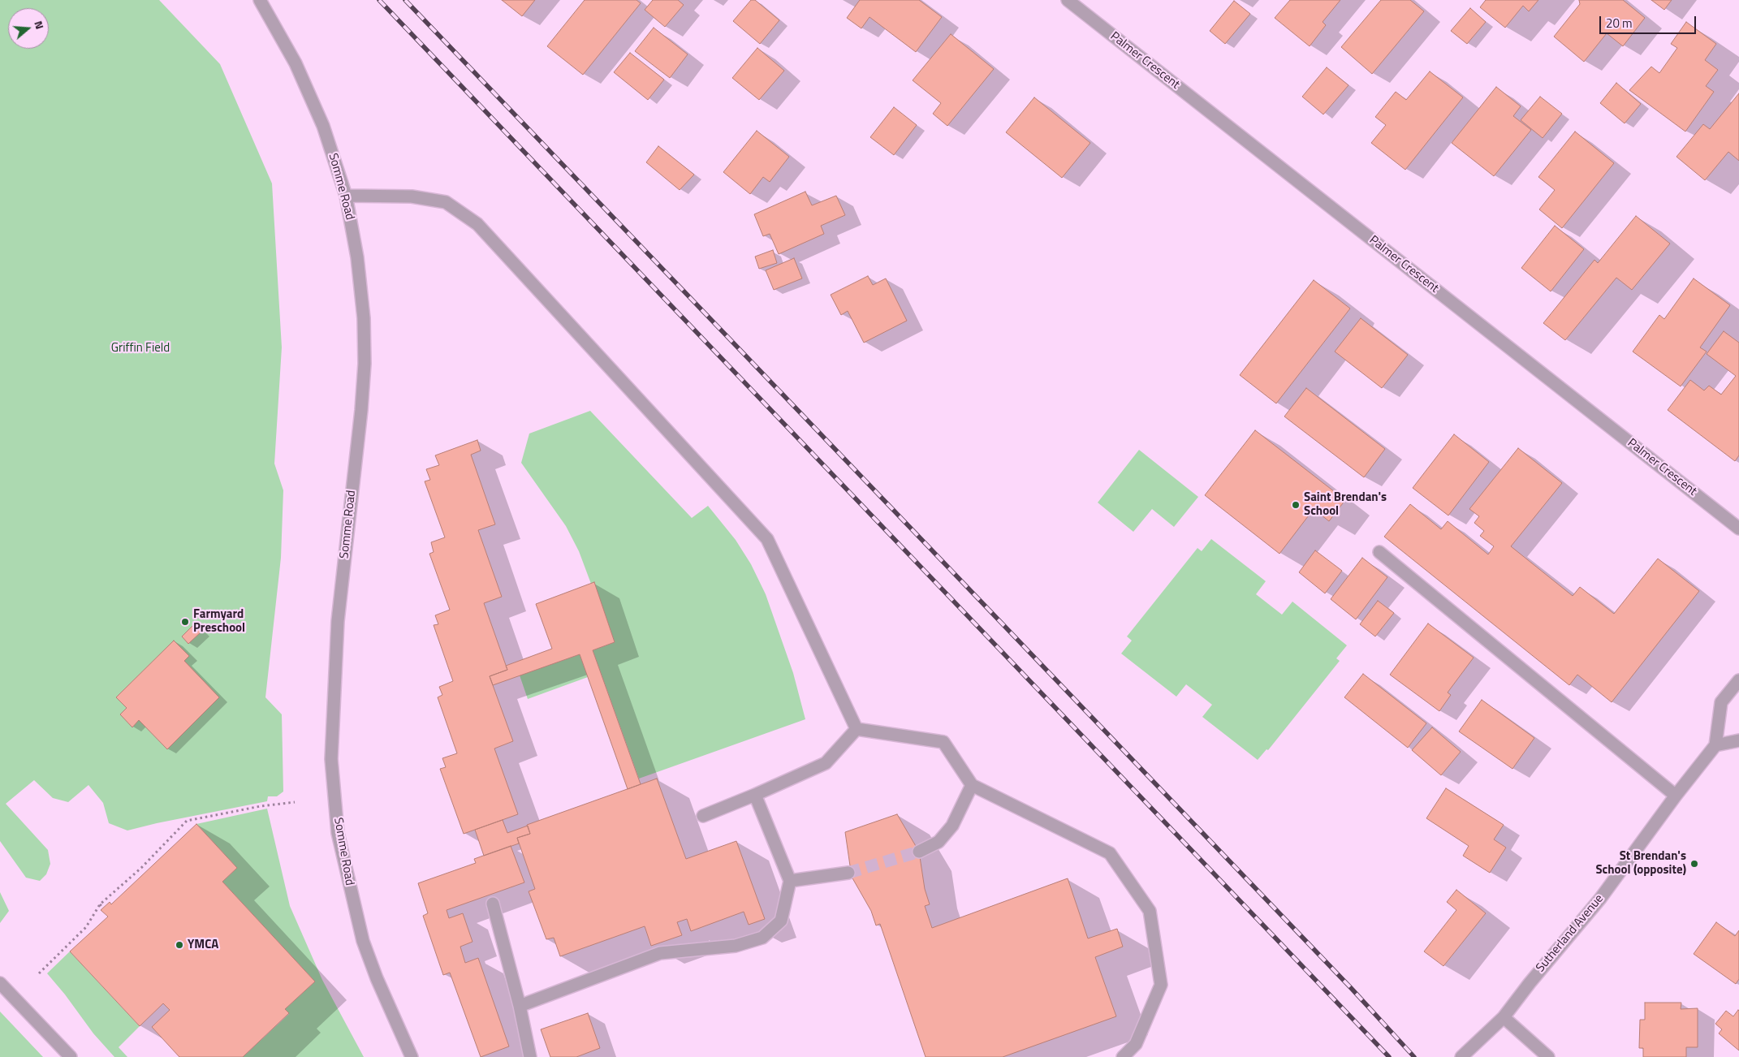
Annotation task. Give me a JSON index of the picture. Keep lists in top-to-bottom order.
{
  "streets": {
    "street": ["Palmer Crescent", "Somme Road", "Sutherland Avenue"]
  },
  "parks": ["Griffin Field"],
  "places": [
    "Saint Brendan's School",
    "Farmyard Preschool",
    "St Brendan's School (opposite)",
    "YMCA"
  ],
  "scale_bar": "20 m",
  "north": "right"
}
